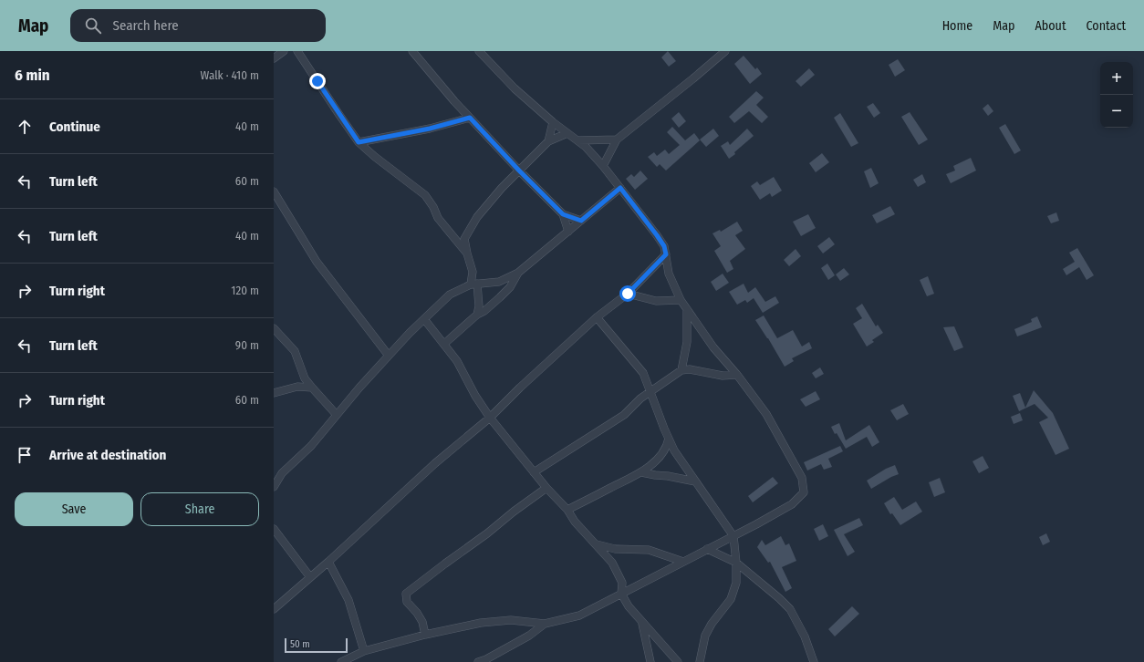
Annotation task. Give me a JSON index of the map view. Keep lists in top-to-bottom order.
{
  "scale_bar": "50 m",
  "page": {
    "header": "Map",
    "search": "Search here",
    "nav": [
      "Home",
      "Map",
      "About",
      "Contact"
    ],
    "heading": ["6 min", "Walk · 410 m"],
    "map_buttons": ["+", "−"],
    "list": [
      ["Continue", "40 m"],
      ["Turn left", "60 m"],
      ["Turn left", "40 m"],
      ["Turn right", "120 m"],
      ["Turn left", "90 m"],
      ["Turn right", "60 m"],
      "Arrive at destination"
    ],
    "buttons": ["Save", "Share"],
    "scale": "50 m"
  }
}
